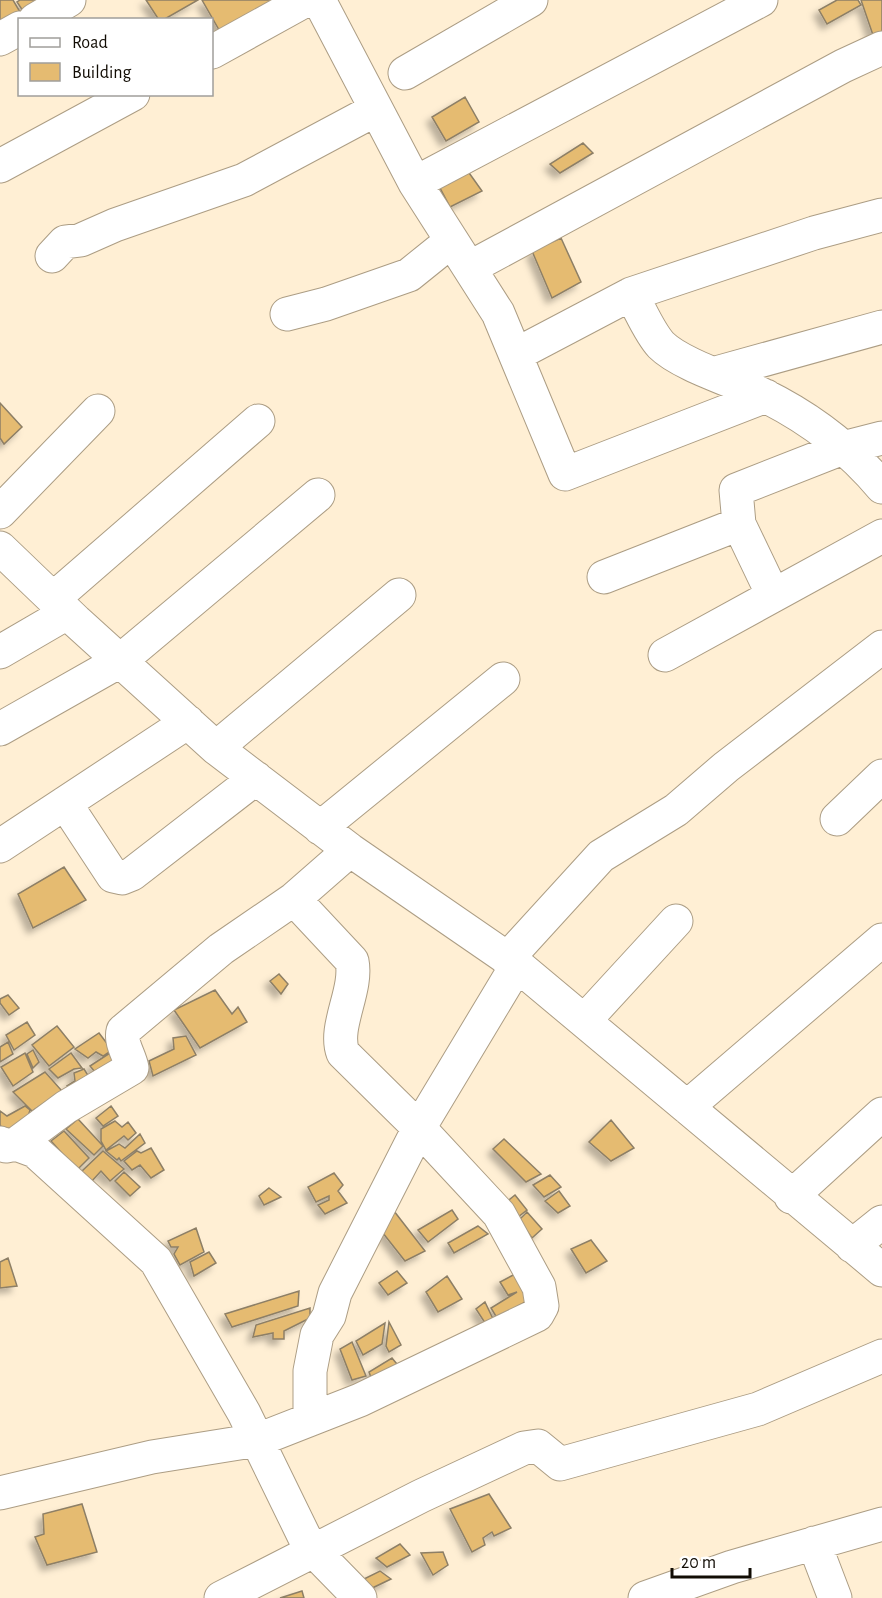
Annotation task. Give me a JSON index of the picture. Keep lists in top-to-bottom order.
{
  "legend": ["Road", "Building"],
  "scale_bar": "20 m"
}
